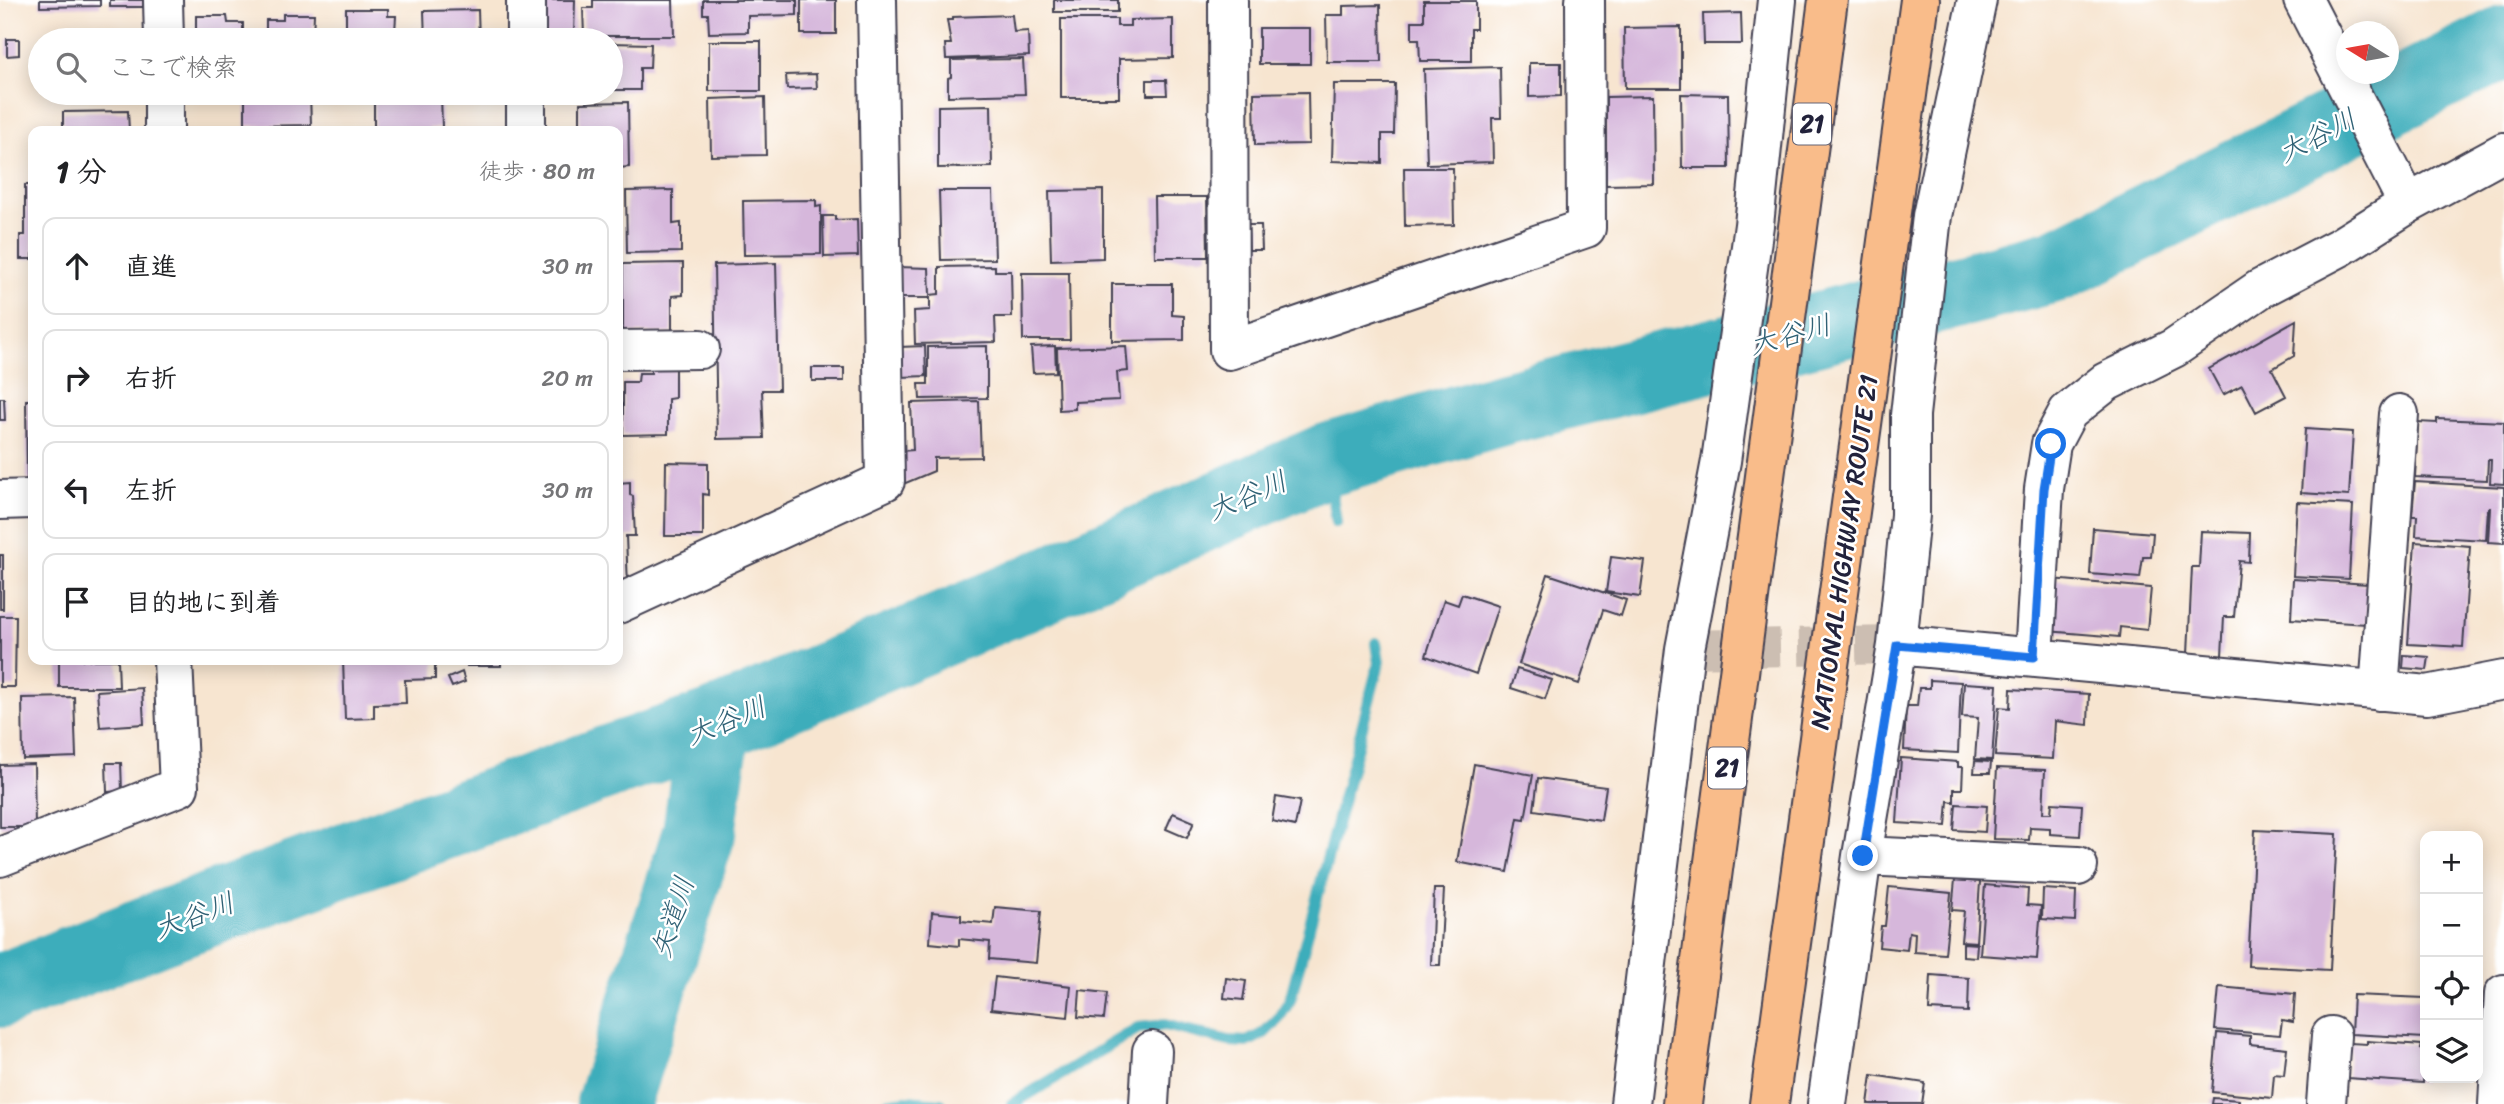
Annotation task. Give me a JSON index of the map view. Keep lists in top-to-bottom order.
{
  "streets": {
    "highway": ["21", "NATIONAL HIGHWAY ROUTE 21"]
  },
  "water": ["大谷川", "矢道川"],
  "north": "left",
  "page": {
    "search": "ここで検索",
    "heading": ["1 分", "徒歩 · 80 m"],
    "list": [
      ["直進", "30 m"],
      ["右折", "20 m"],
      ["左折", "30 m"],
      "目的地に到着"
    ],
    "map_buttons": ["+", "−"]
  }
}
